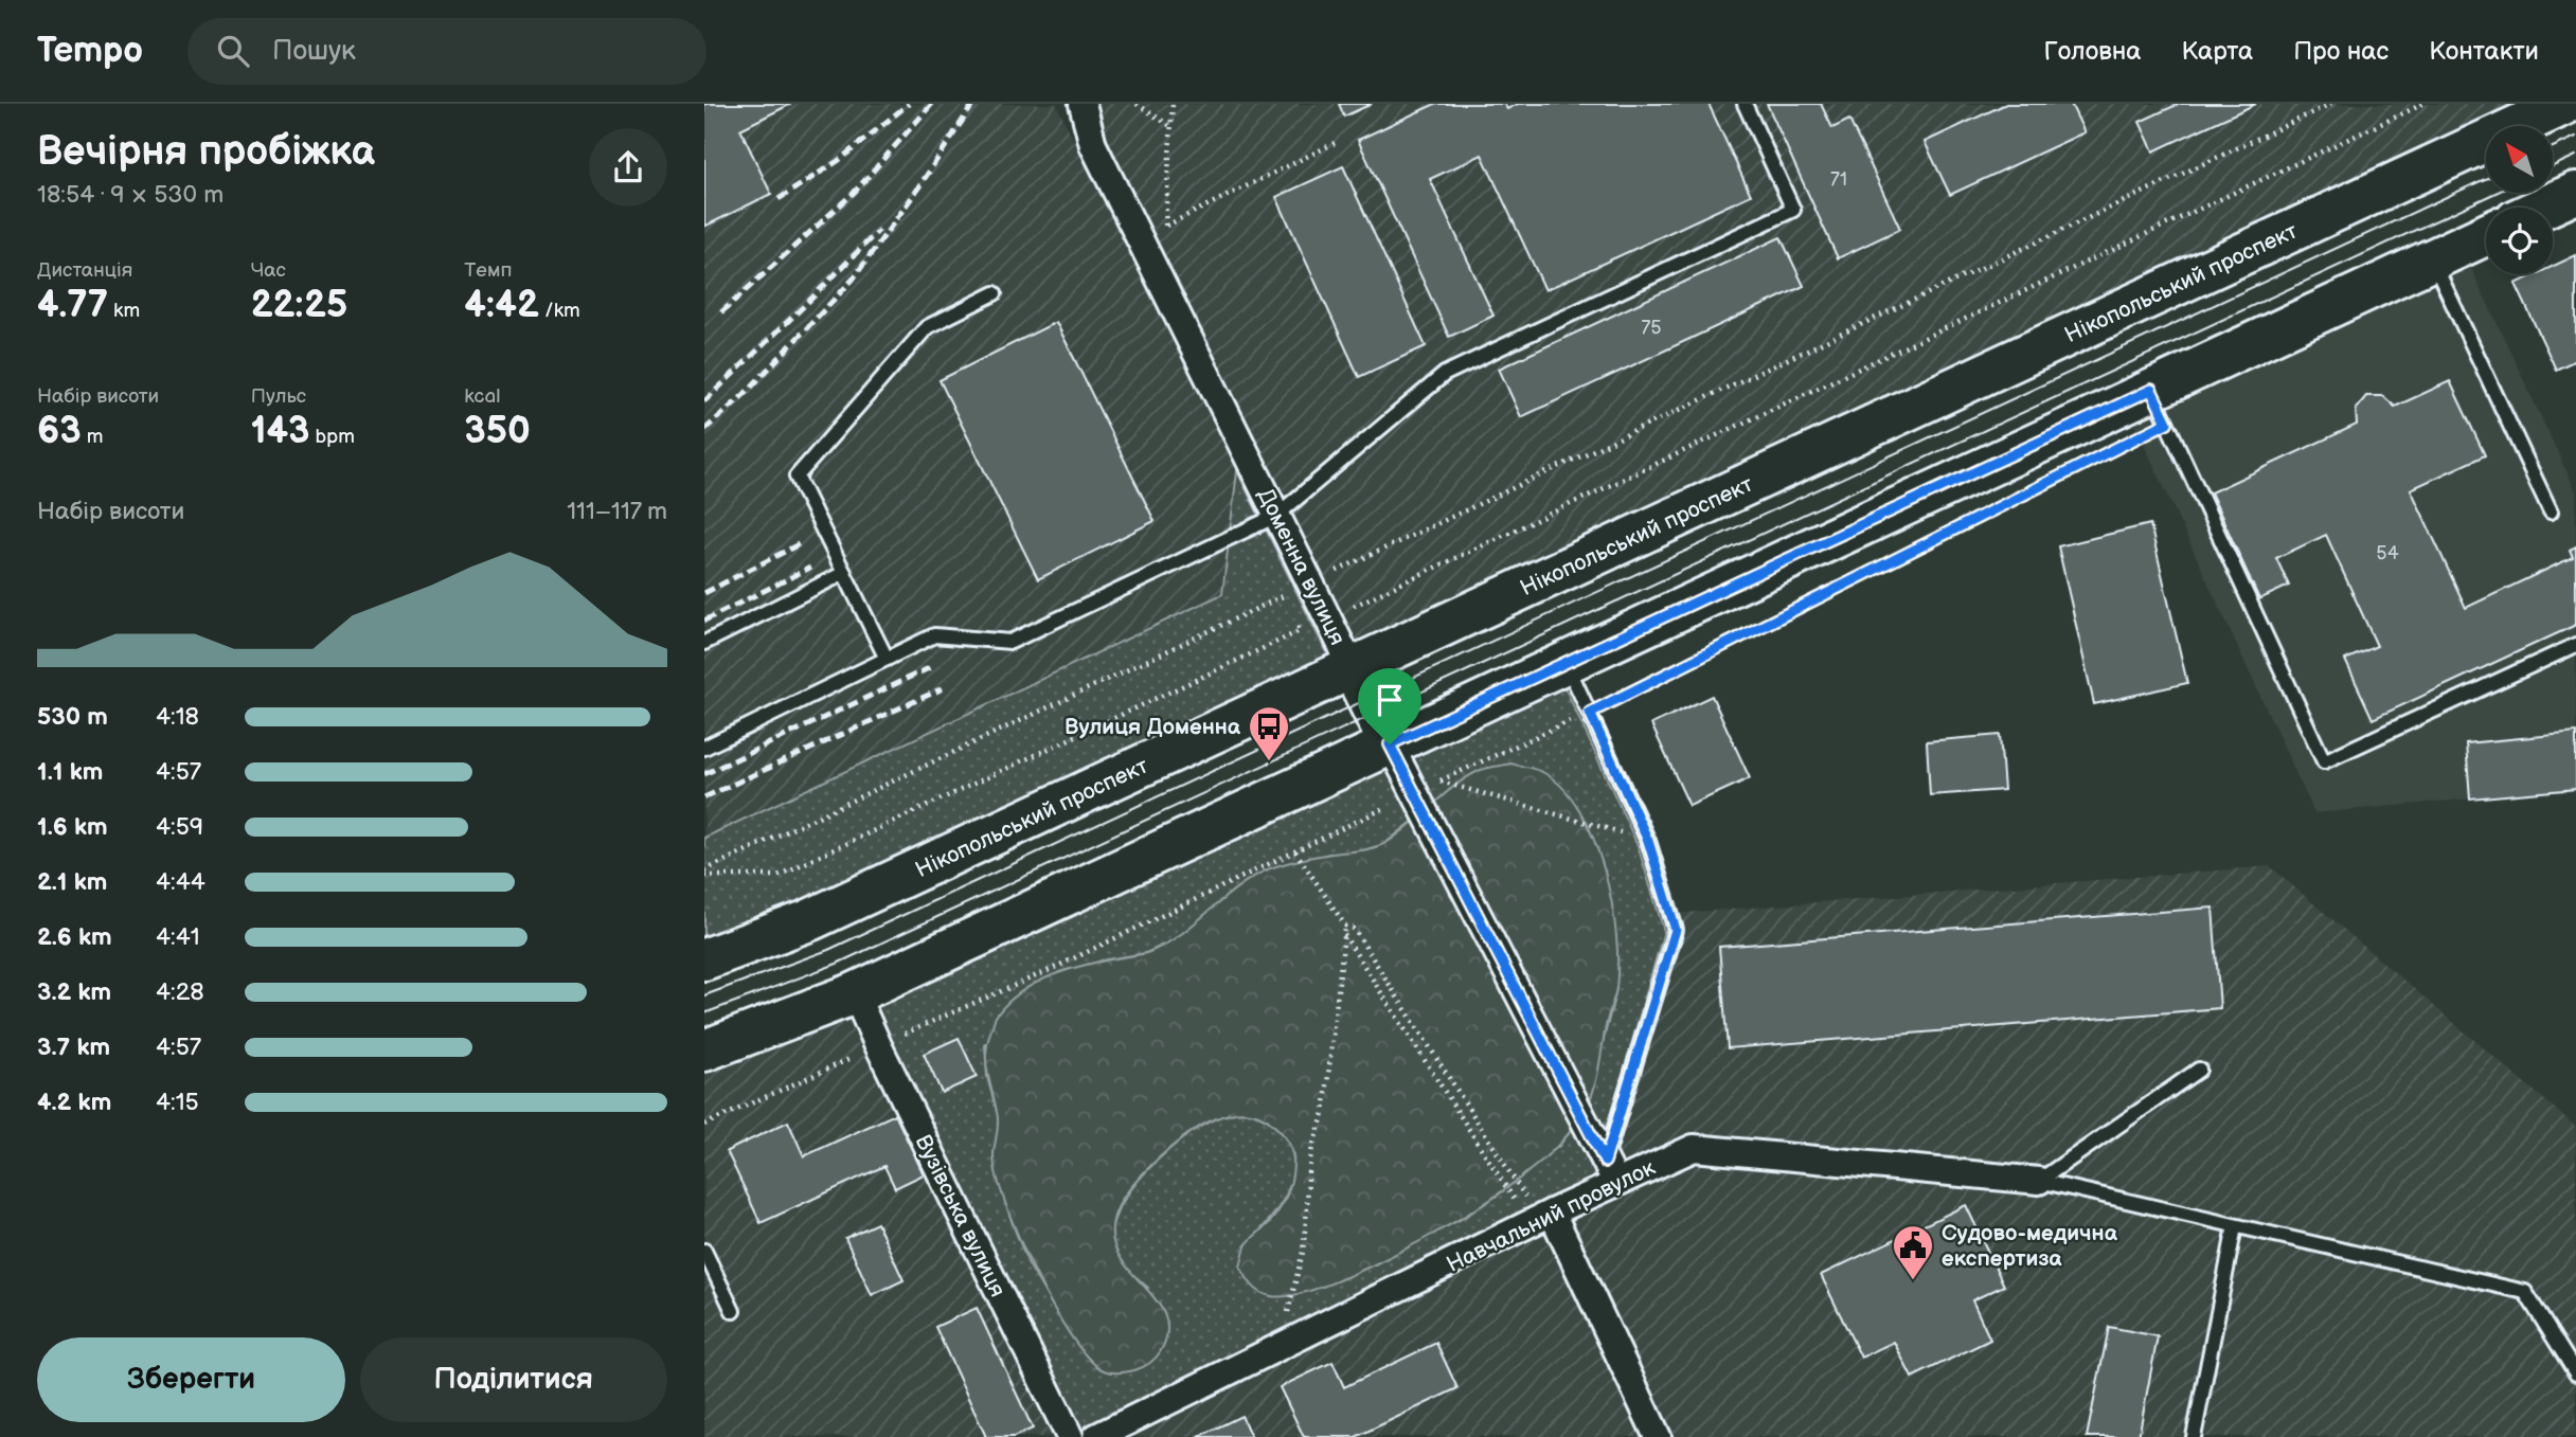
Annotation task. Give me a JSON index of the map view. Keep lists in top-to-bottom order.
{
  "streets": {
    "main road": ["Нікопольський проспект", "Доменна вулиця"],
    "street": ["Вузівська вулиця", "Навчальний провулок"]
  },
  "crossings": [
    ["Нікопольський проспект", "Доменна вулиця"],
    ["Доменна вулиця", "Навчальний провулок"]
  ],
  "places": {
    "bus stop": ["Вулиця Доменна"],
    "public building": ["Судово-медична експертиза"]
  },
  "house_numbers": ["71", "75", "54"],
  "north": "top left",
  "page": {
    "header": "Tempo",
    "search": "Пошук",
    "nav": [
      "Головна",
      "Карта",
      "Про нас",
      "Контакти"
    ],
    "heading": ["Вечірня пробіжка", "18:54 · 9 × 530 m"],
    "stats": [
      ["Дистанція", "4.77 km"],
      ["Час", "22:25"],
      ["Темп", "4:42 /km"],
      ["Набір висоти", "63 m"],
      ["Пульс", "143 bpm"],
      ["kcal", "350"]
    ],
    "chart": ["Набір висоти", "111–117 m"],
    "list": [
      {
        "name": "530 m",
        "note": "4:18"
      },
      {
        "name": "1.1 km",
        "note": "4:57"
      },
      {
        "name": "1.6 km",
        "note": "4:59"
      },
      {
        "name": "2.1 km",
        "note": "4:44"
      },
      {
        "name": "2.6 km",
        "note": "4:41"
      },
      {
        "name": "3.2 km",
        "note": "4:28"
      },
      {
        "name": "3.7 km",
        "note": "4:57"
      },
      {
        "name": "4.2 km",
        "note": "4:15"
      }
    ],
    "buttons": ["Зберегти", "Поділитися"]
  }
}
